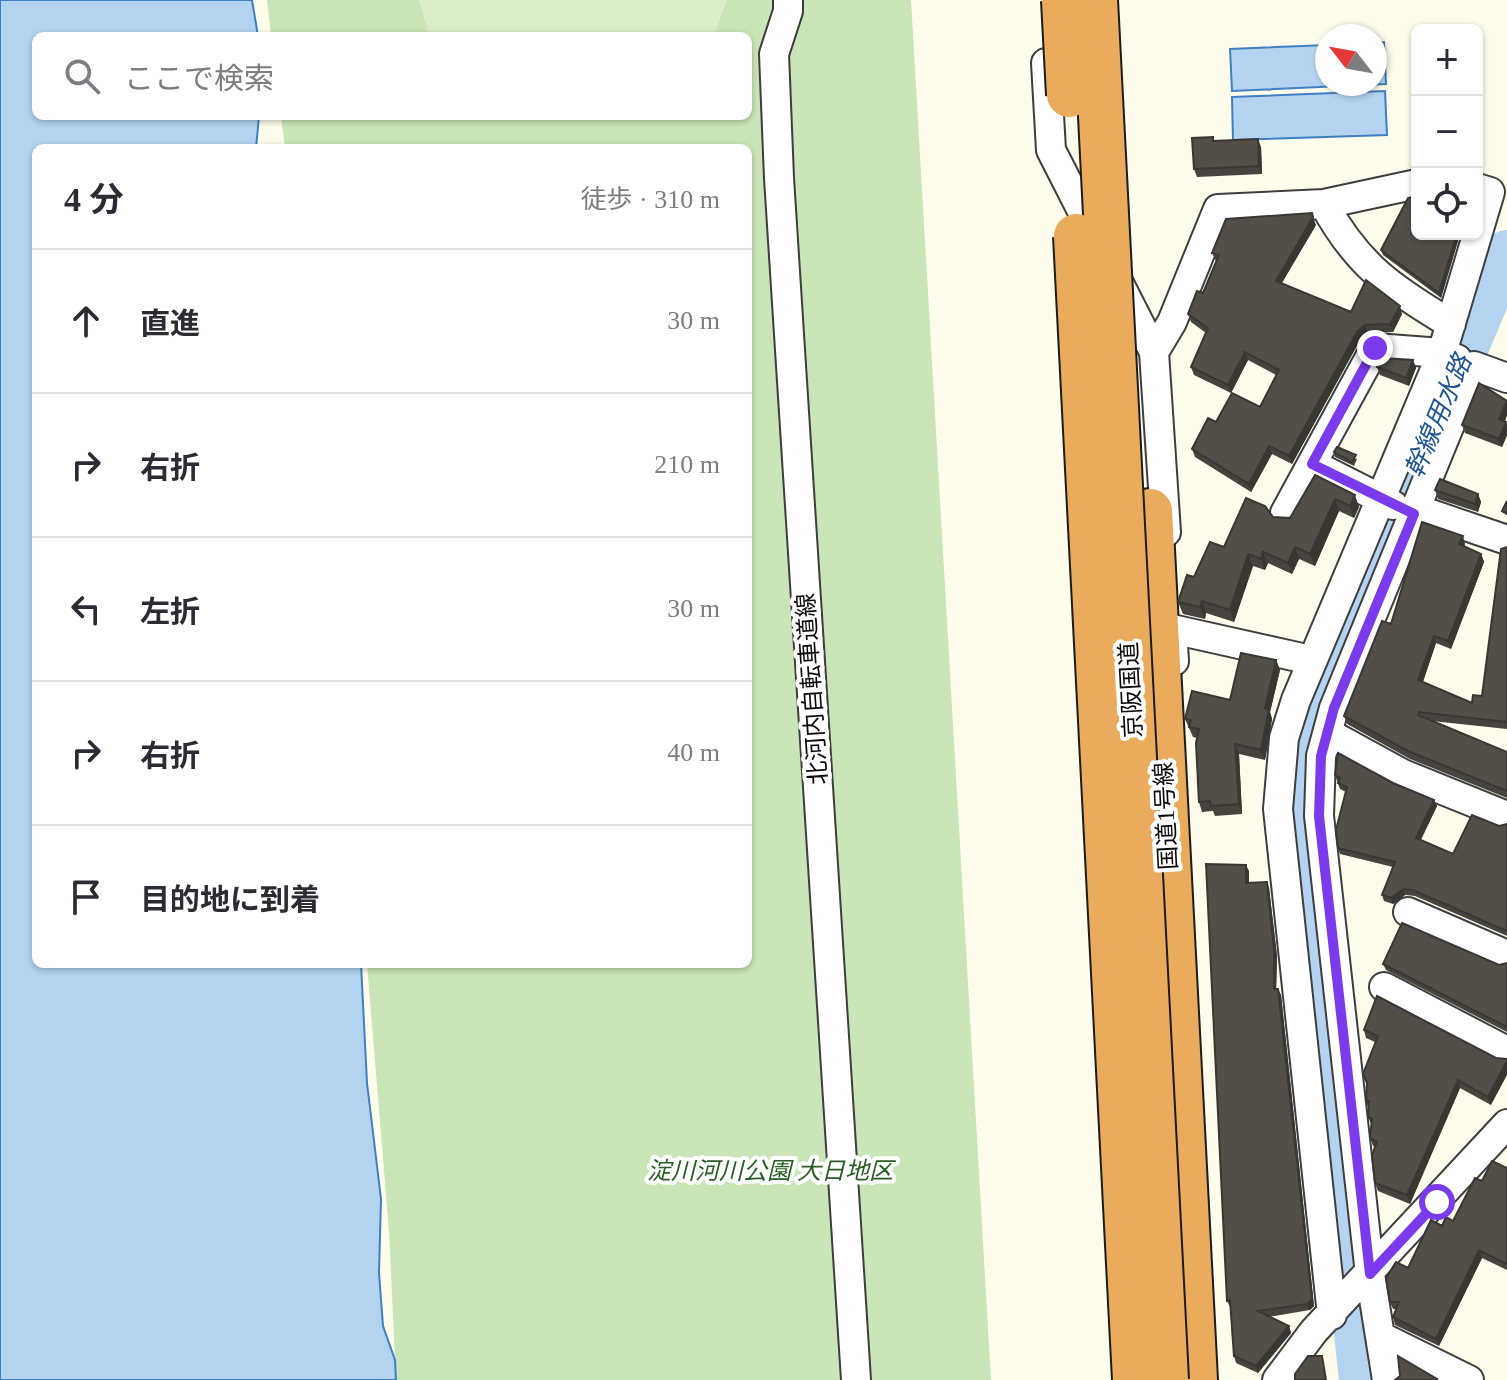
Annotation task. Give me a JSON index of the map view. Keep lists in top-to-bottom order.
{
  "streets": {
    "highway": ["京阪国道"],
    "street": ["北河内自転車道線"]
  },
  "water": ["幹線用水路"],
  "parks": ["淀川河川公園 大日地区"],
  "north": "top left",
  "page": {
    "map_buttons": ["+", "−"],
    "search": "ここで検索",
    "heading": ["4 分", "徒歩 · 310 m"],
    "list": [
      ["直進", "30 m"],
      ["右折", "210 m"],
      ["左折", "30 m"],
      ["右折", "40 m"],
      "目的地に到着"
    ]
  }
}
